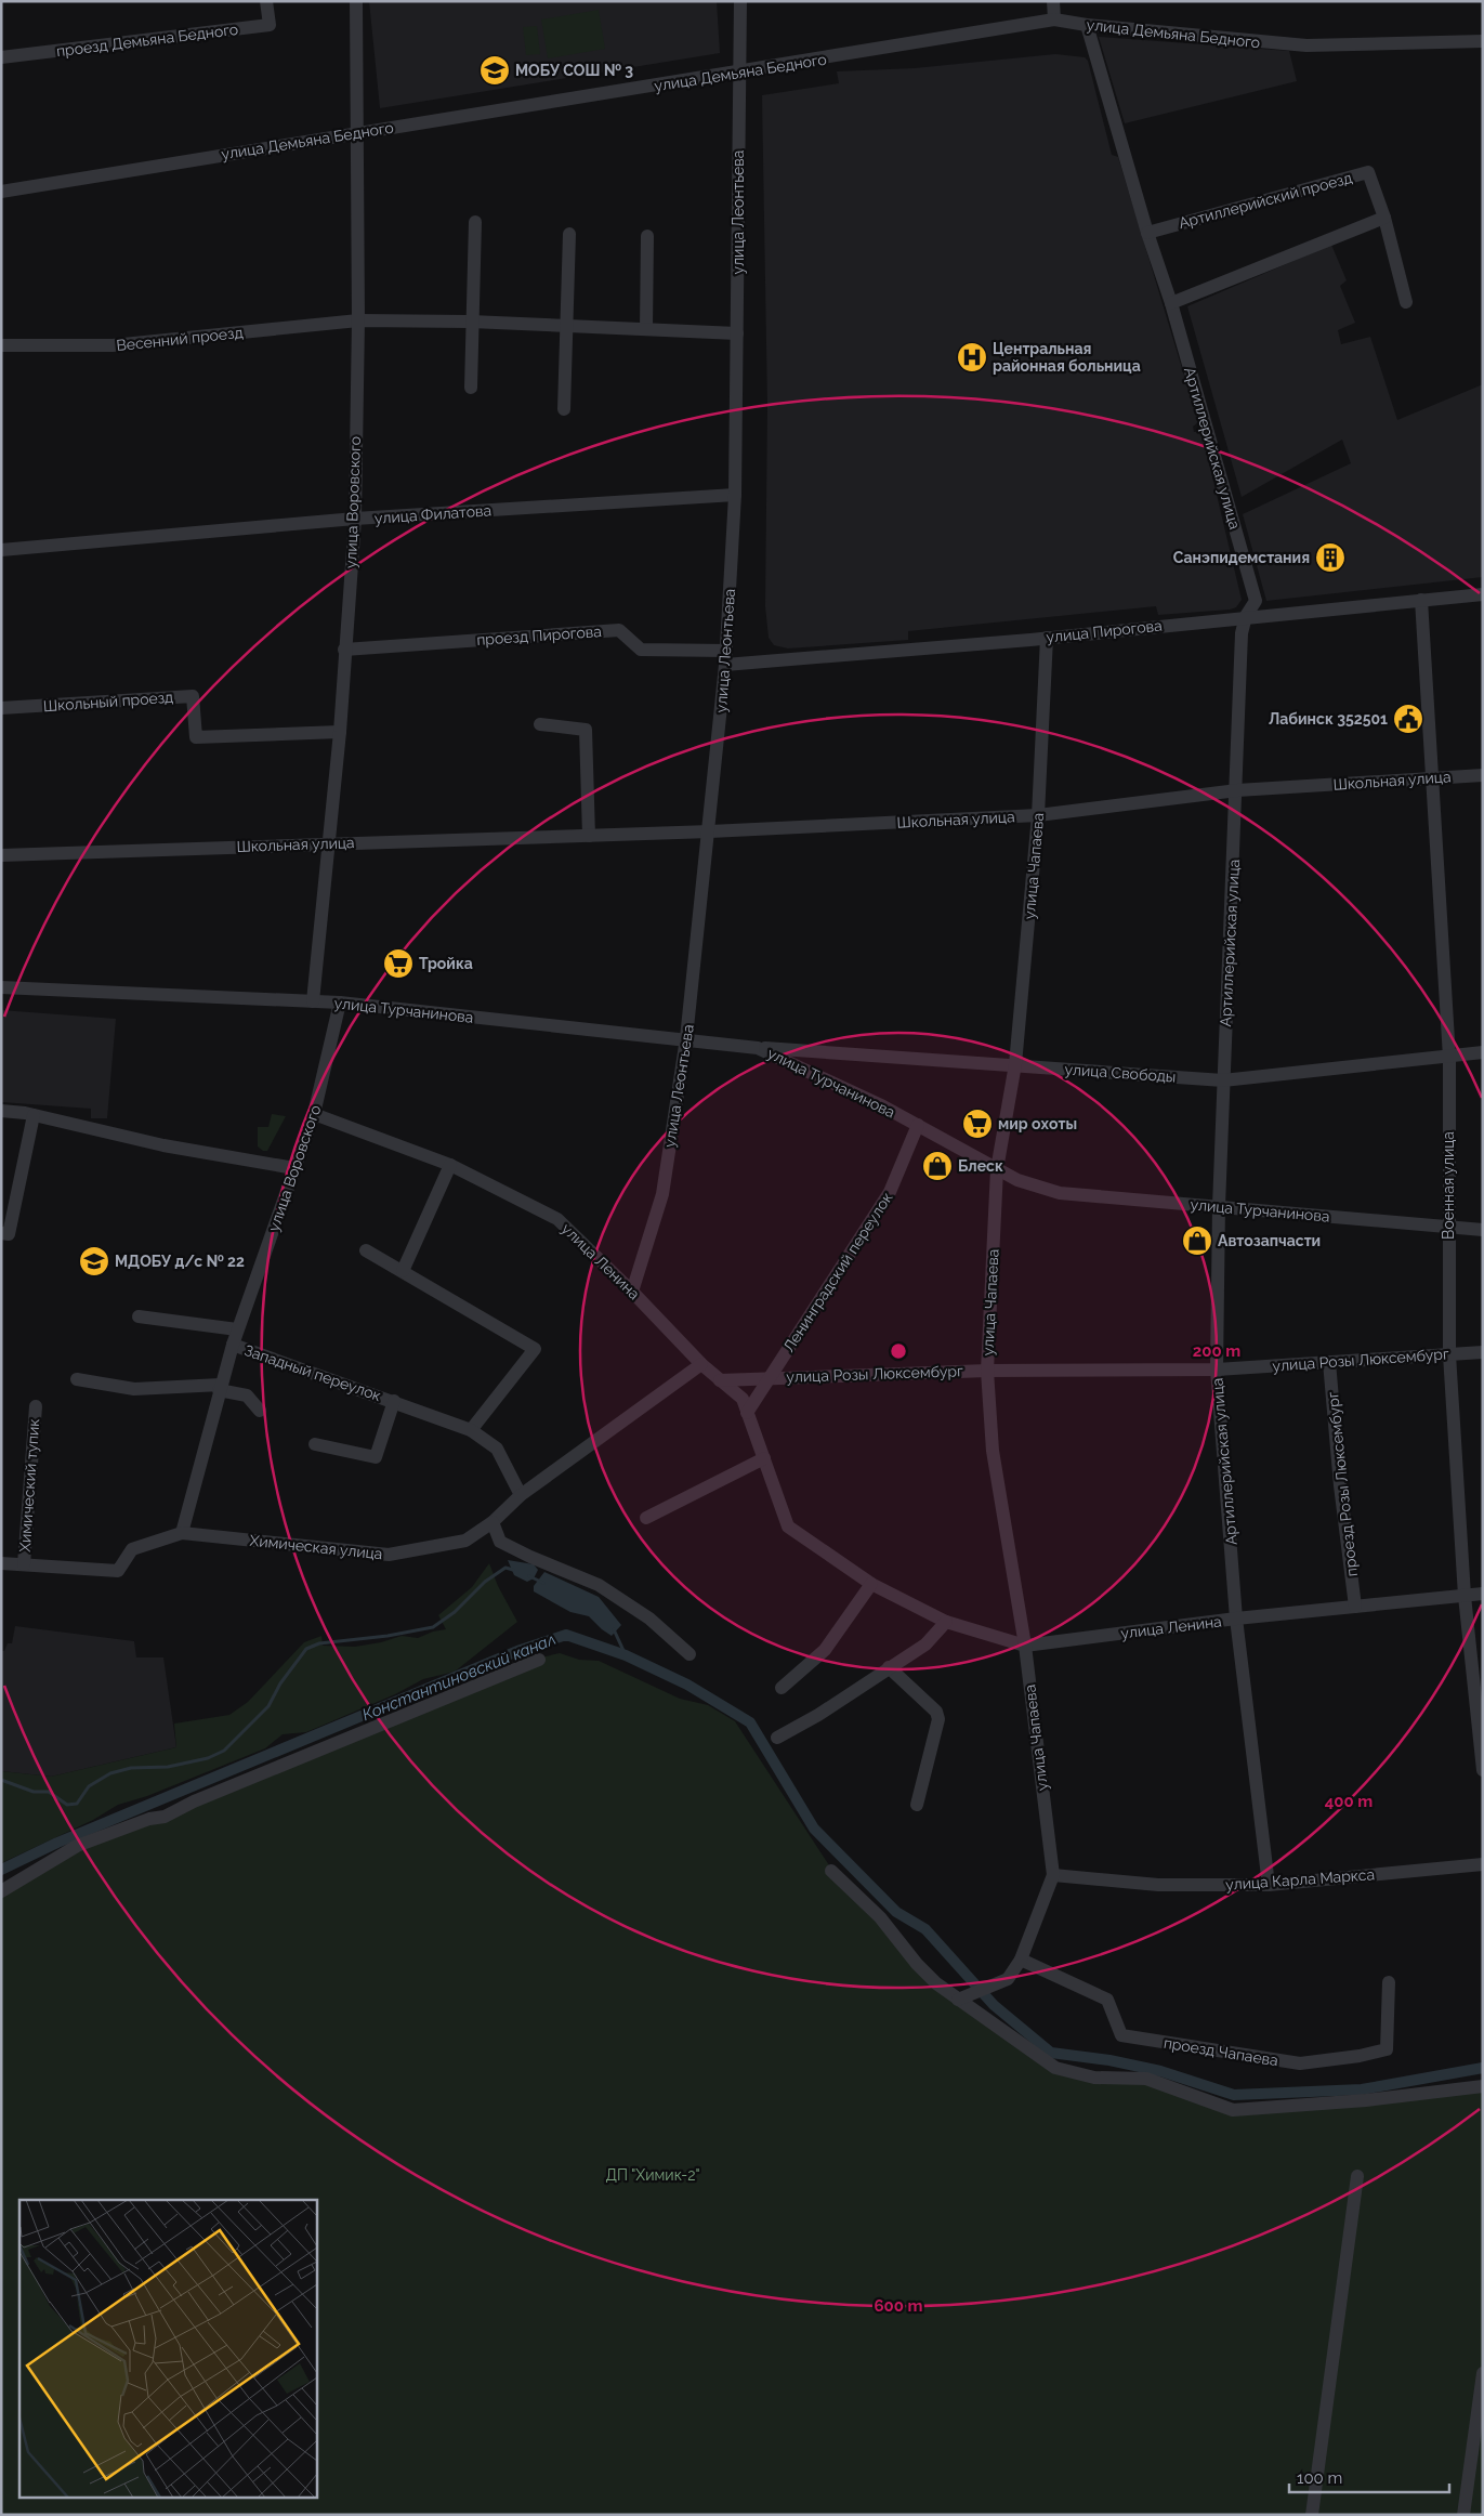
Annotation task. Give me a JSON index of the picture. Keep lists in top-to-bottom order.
{
  "streets": {
    "street": [
      "улица Демьяна Бедного",
      "проезд Демьяна Бедного",
      "Артиллерийский проезд",
      "улица Леонтьева",
      "Весенний проезд",
      "Артиллерийская улица",
      "улица Воровского",
      "улица Филатова",
      "улица Пирогова",
      "проезд Пирогова",
      "Школьный проезд",
      "Школьная улица",
      "улица Чапаева",
      "улица Турчанинова",
      "улица Свободы",
      "Военная улица",
      "улица Ленина",
      "Ленинградский переулок",
      "улица Розы Люксембург",
      "Западный переулок",
      "проезд Розы Люксембург",
      "Химический тупик",
      "Химическая улица",
      "улица Карла Маркса",
      "проезд Чапаева"
    ]
  },
  "crossings": [
    ["улица Демьяна Бедного", "улица Леонтьева"],
    ["улица Демьяна Бедного", "Артиллерийская улица"],
    ["улица Демьяна Бедного", "улица Воровского"],
    ["Артиллерийский проезд", "Артиллерийская улица"],
    ["улица Леонтьева", "Весенний проезд"],
    ["улица Леонтьева", "улица Филатова"],
    ["улица Леонтьева", "улица Пирогова"],
    ["улица Леонтьева", "проезд Пирогова"],
    ["улица Леонтьева", "Школьная улица"],
    ["улица Леонтьева", "улица Турчанинова"],
    ["улица Леонтьева", "улица Ленина"],
    ["Весенний проезд", "улица Воровского"],
    ["Артиллерийская улица", "улица Пирогова"],
    ["Артиллерийская улица", "Школьная улица"],
    ["Артиллерийская улица", "улица Турчанинова"],
    ["Артиллерийская улица", "улица Свободы"],
    ["Артиллерийская улица", "улица Ленина"],
    ["Артиллерийская улица", "улица Розы Люксембург"],
    ["Артиллерийская улица", "улица Карла Маркса"],
    ["улица Воровского", "улица Филатова"],
    ["улица Воровского", "проезд Пирогова"],
    ["улица Воровского", "Школьный проезд"],
    ["улица Воровского", "Школьная улица"],
    ["улица Воровского", "улица Турчанинова"],
    ["улица Воровского", "улица Ленина"],
    ["улица Воровского", "Западный переулок"],
    ["улица Воровского", "Химическая улица"],
    ["улица Пирогова", "проезд Пирогова"],
    ["улица Пирогова", "улица Чапаева"],
    ["улица Пирогова", "Военная улица"],
    ["Школьная улица", "улица Чапаева"],
    ["Школьная улица", "Военная улица"],
    ["улица Чапаева", "улица Турчанинова"],
    ["улица Чапаева", "улица Свободы"],
    ["улица Чапаева", "улица Ленина"],
    ["улица Чапаева", "улица Розы Люксембург"],
    ["улица Чапаева", "улица Карла Маркса"],
    ["улица Чапаева", "проезд Чапаева"],
    ["улица Турчанинова", "улица Свободы"],
    ["улица Турчанинова", "Военная улица"],
    ["улица Турчанинова", "Ленинградский переулок"],
    ["улица Свободы", "Военная улица"],
    ["Военная улица", "улица Ленина"],
    ["Военная улица", "улица Розы Люксембург"],
    ["улица Ленина", "Ленинградский переулок"],
    ["улица Ленина", "улица Розы Люксембург"],
    ["улица Ленина", "проезд Розы Люксембург"],
    ["Ленинградский переулок", "улица Розы Люксембург"],
    ["улица Розы Люксембург", "проезд Розы Люксембург"],
    ["Химический тупик", "Химическая улица"]
  ],
  "water": ["Константиновский канал"],
  "parks": ["ДП \"Химик-2\""],
  "places": {
    "school or university": ["МОБУ СОШ № 3", "МДОБУ д/с № 22"],
    "hospital": ["Центральная районная больница"],
    "building": ["Санэпидемстания"],
    "public building": ["Лабинск 352501"],
    "supermarket": ["Тройка", "мир охоты"],
    "shop": ["Блеск", "Автозапчасти"]
  },
  "scale_bar": "100 m",
  "rings": ["200 m", "400 m", "600 m"]
}
